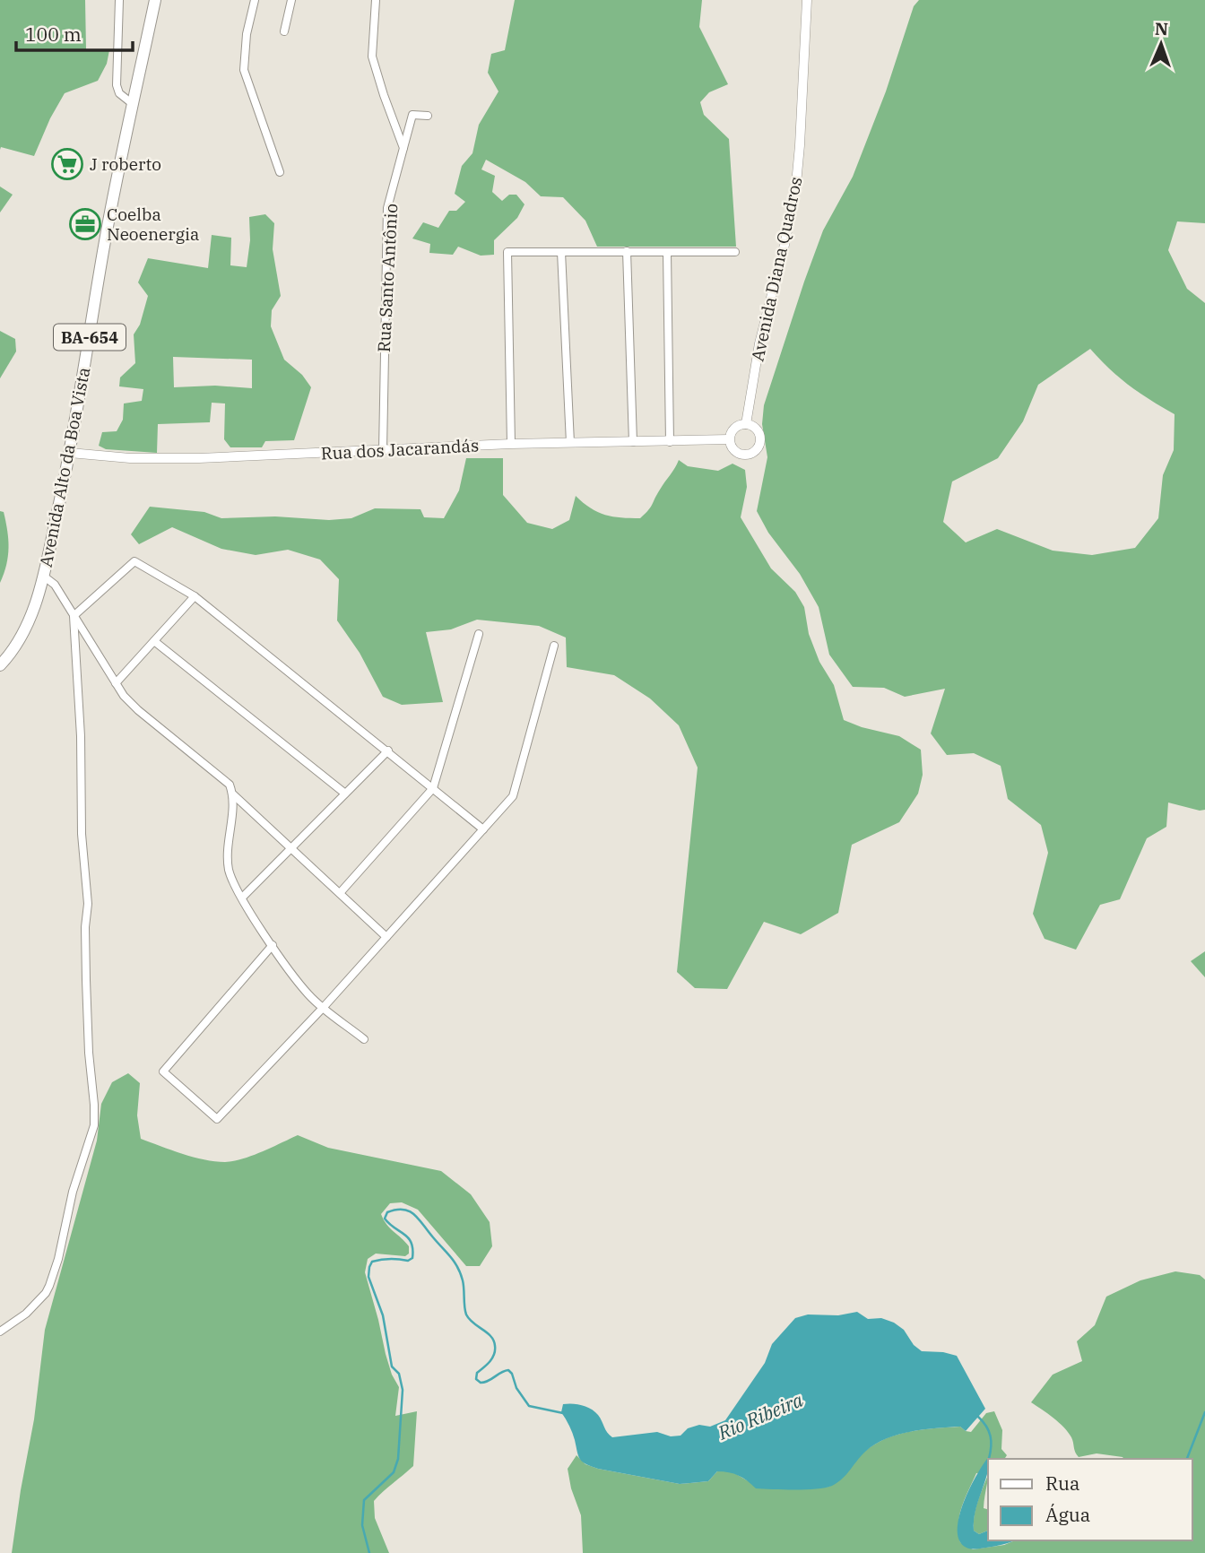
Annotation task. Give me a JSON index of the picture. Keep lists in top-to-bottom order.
{
  "streets": {
    "main road": ["BA-654", "Avenida Alto da Boa Vista"],
    "street": ["Avenida Diana Quadros", "Rua Santo Antônio", "Rua dos Jacarandás"]
  },
  "crossings": [
    ["Avenida Diana Quadros", "Rua dos Jacarandás"],
    ["Rua Santo Antônio", "Rua dos Jacarandás"],
    ["Rua dos Jacarandás", "Avenida Alto da Boa Vista"]
  ],
  "water": ["Rio Ribeira"],
  "places": {
    "supermarket": ["J roberto"],
    "office": ["Coelba Neoenergia"]
  },
  "legend": ["Rua", "Água"],
  "scale_bar": "100 m",
  "north": "top"
}
